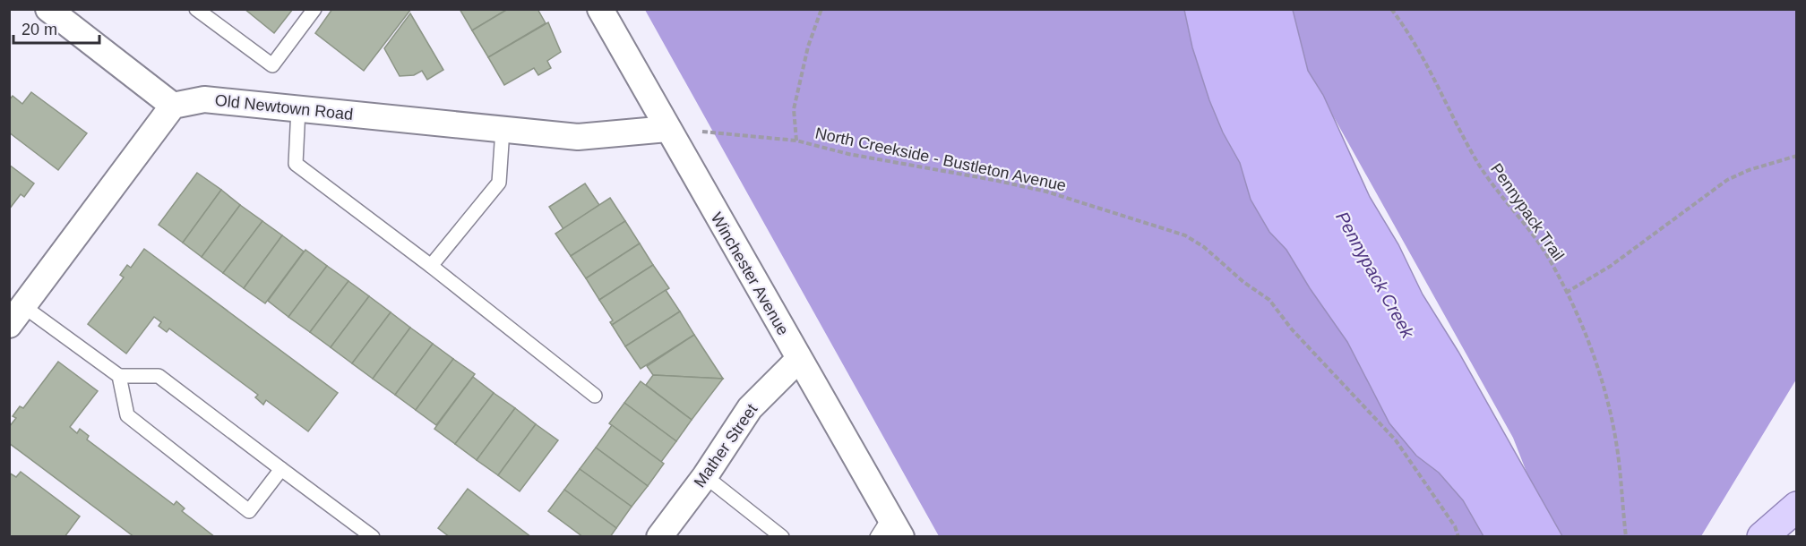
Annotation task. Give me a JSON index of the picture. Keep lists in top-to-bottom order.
{
  "streets": {
    "street": ["Old Newtown Road", "Winchester Avenue", "Mather Street"],
    "path": ["North Creekside - Bustleton Avenue", "Pennypack Trail"]
  },
  "crossings": [
    ["Old Newtown Road", "Winchester Avenue"],
    ["Winchester Avenue", "Mather Street"]
  ],
  "water": ["Pennypack Creek"],
  "scale_bar": "20 m"
}
